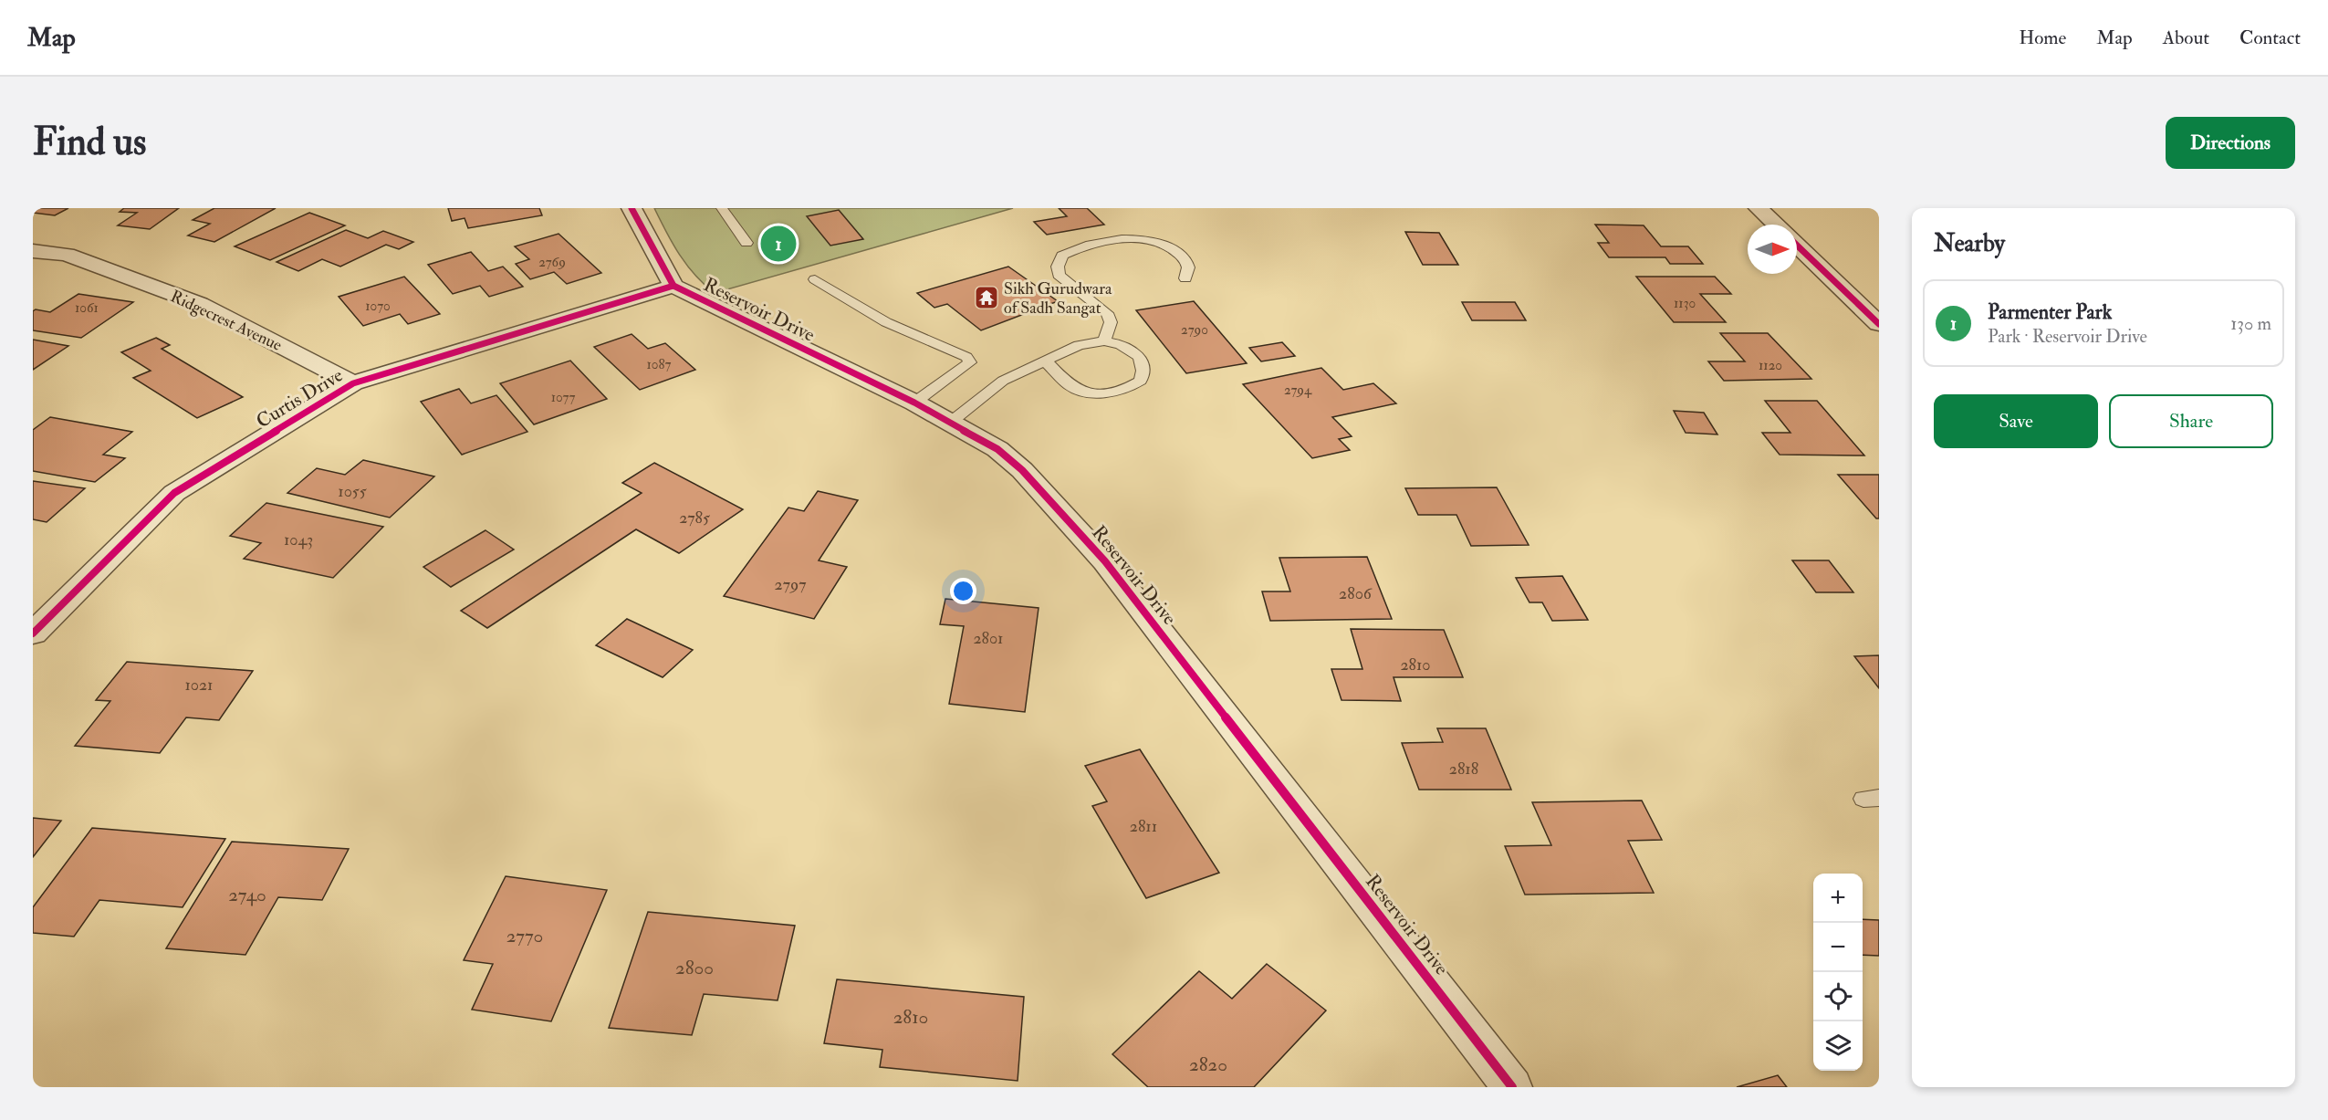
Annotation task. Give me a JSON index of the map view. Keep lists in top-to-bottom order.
{
  "streets": {
    "street": ["Reservoir Drive", "Ridgecrest Avenue", "Curtis Drive"]
  },
  "crossings": [
    ["Reservoir Drive", "Curtis Drive"],
    ["Ridgecrest Avenue", "Curtis Drive"]
  ],
  "places": {
    "temple": ["Sikh Gurudwara of Sadh Sangat"]
  },
  "house_numbers": [
    "2769",
    "1130",
    "1070",
    "1061",
    "2790",
    "1087",
    "1120",
    "2794",
    "1077",
    "1055",
    "2785",
    "1043",
    "2797",
    "2806",
    "2801",
    "2810",
    "1021",
    "2818",
    "2811",
    "2740",
    "2770",
    "2800",
    "2810",
    "2820"
  ],
  "north": "right",
  "page": {
    "header": "Map",
    "nav": [
      "Home",
      "Map",
      "About",
      "Contact"
    ],
    "buttons": [
      "Directions",
      ["Save", "Share"]
    ],
    "title": "Find us",
    "heading": "Nearby",
    "pins": "1",
    "list": [
      {
        "mark": "1",
        "name": "Parmenter Park",
        "note": "Park · Reservoir Drive",
        "value": "130 m"
      }
    ],
    "map_buttons": ["+", "−"]
  }
}
